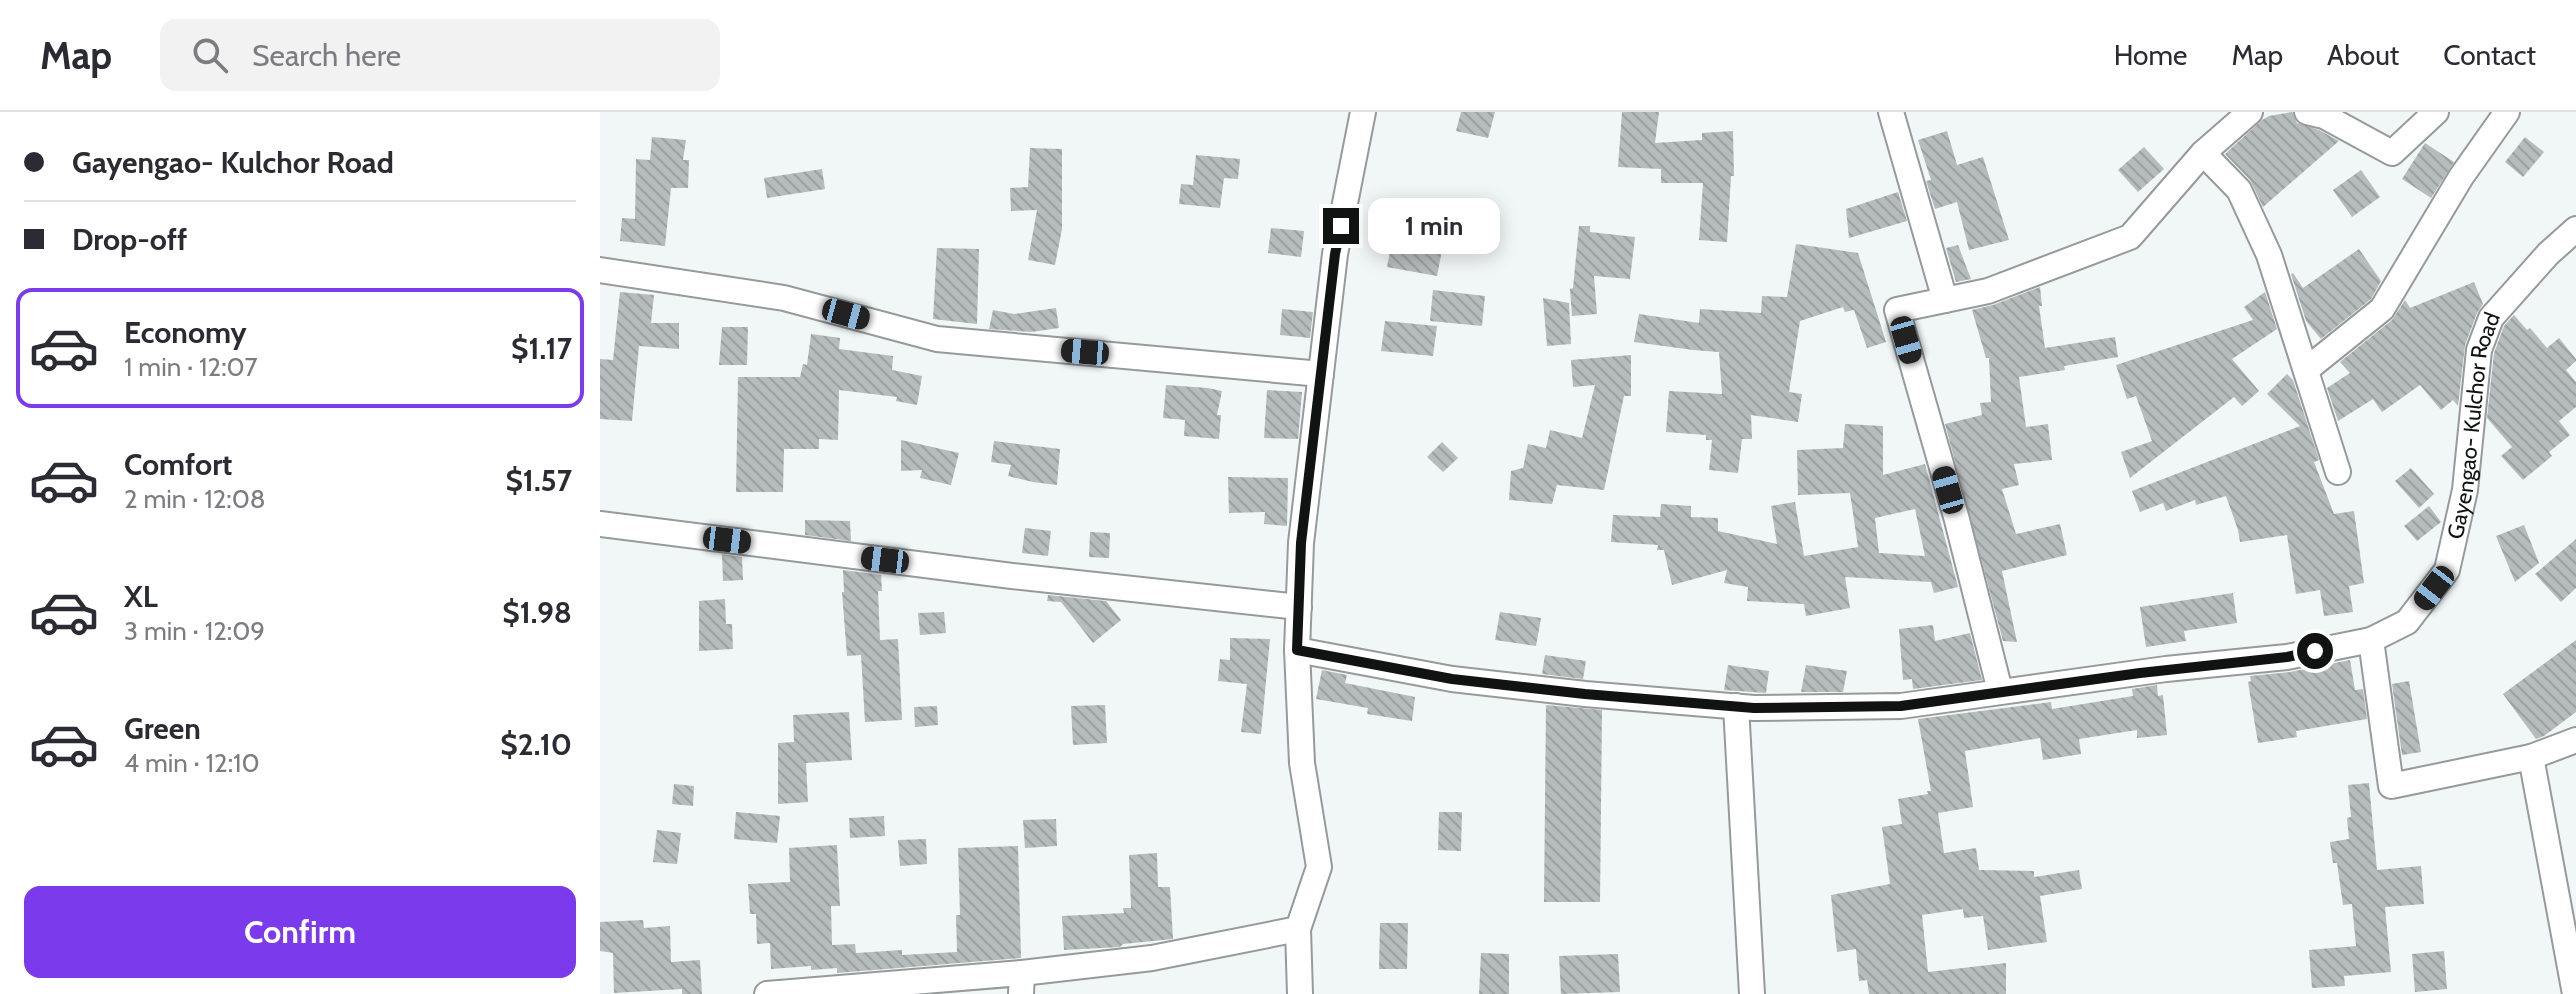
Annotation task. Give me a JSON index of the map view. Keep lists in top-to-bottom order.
{
  "streets": {
    "street": ["Gayengao- Kulchor Road"]
  },
  "page": {
    "header": "Map",
    "search": "Search here",
    "nav": [
      "Home",
      "Map",
      "About",
      "Contact"
    ],
    "banner": ["Gayengao- Kulchor Road", "Drop-off"],
    "bubble": "1 min",
    "list": [
      {
        "name": "Economy",
        "note": "1 min · 12:07",
        "value": "$1.17"
      },
      {
        "name": "Comfort",
        "note": "2 min · 12:08",
        "value": "$1.57"
      },
      {
        "name": "XL",
        "note": "3 min · 12:09",
        "value": "$1.98"
      },
      {
        "name": "Green",
        "note": "4 min · 12:10",
        "value": "$2.10"
      }
    ],
    "buttons": "Confirm"
  }
}
